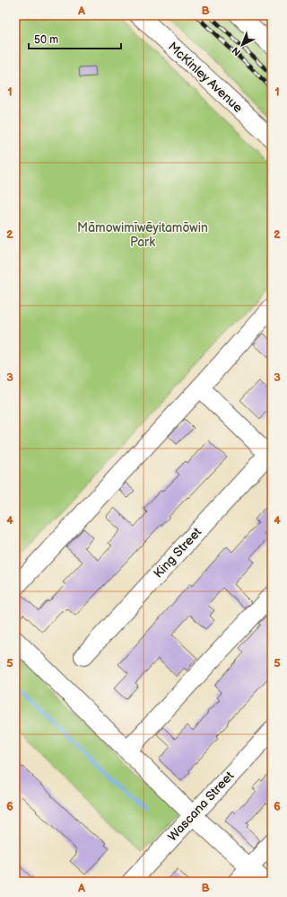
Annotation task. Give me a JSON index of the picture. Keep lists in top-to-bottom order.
{
  "streets": {
    "street": ["McKinley Avenue", "King Street", "Wascana Street"]
  },
  "parks": ["Māmowimīwēyitamōwin Park"],
  "scale_bar": "50 m",
  "north": "bottom left",
  "grid": {
    "columns": ["A", "B"],
    "rows": [
      "1",
      "2",
      "3",
      "4",
      "5",
      "6"
    ]
  }
}
